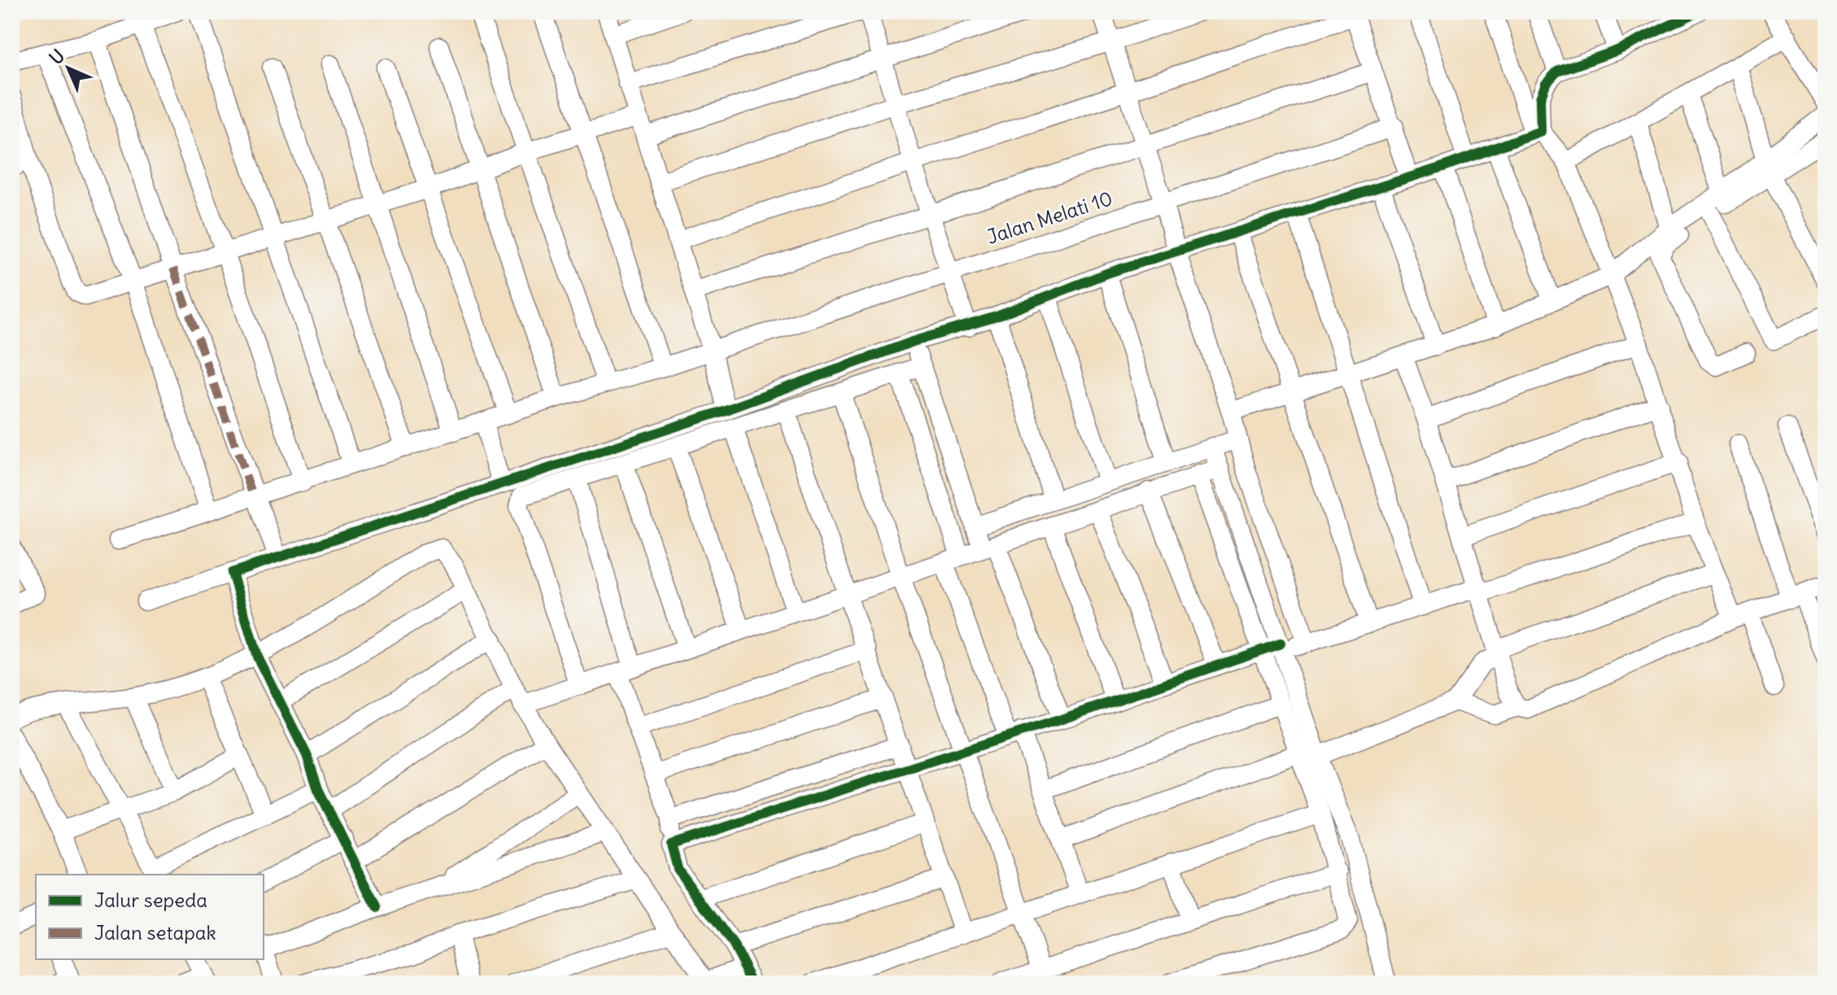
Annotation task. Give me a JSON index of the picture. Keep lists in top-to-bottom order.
{
  "streets": {
    "street": ["Jalan Melati 10"]
  },
  "legend": ["Jalur sepeda", "Jalan setapak"],
  "north": "top left"
}
